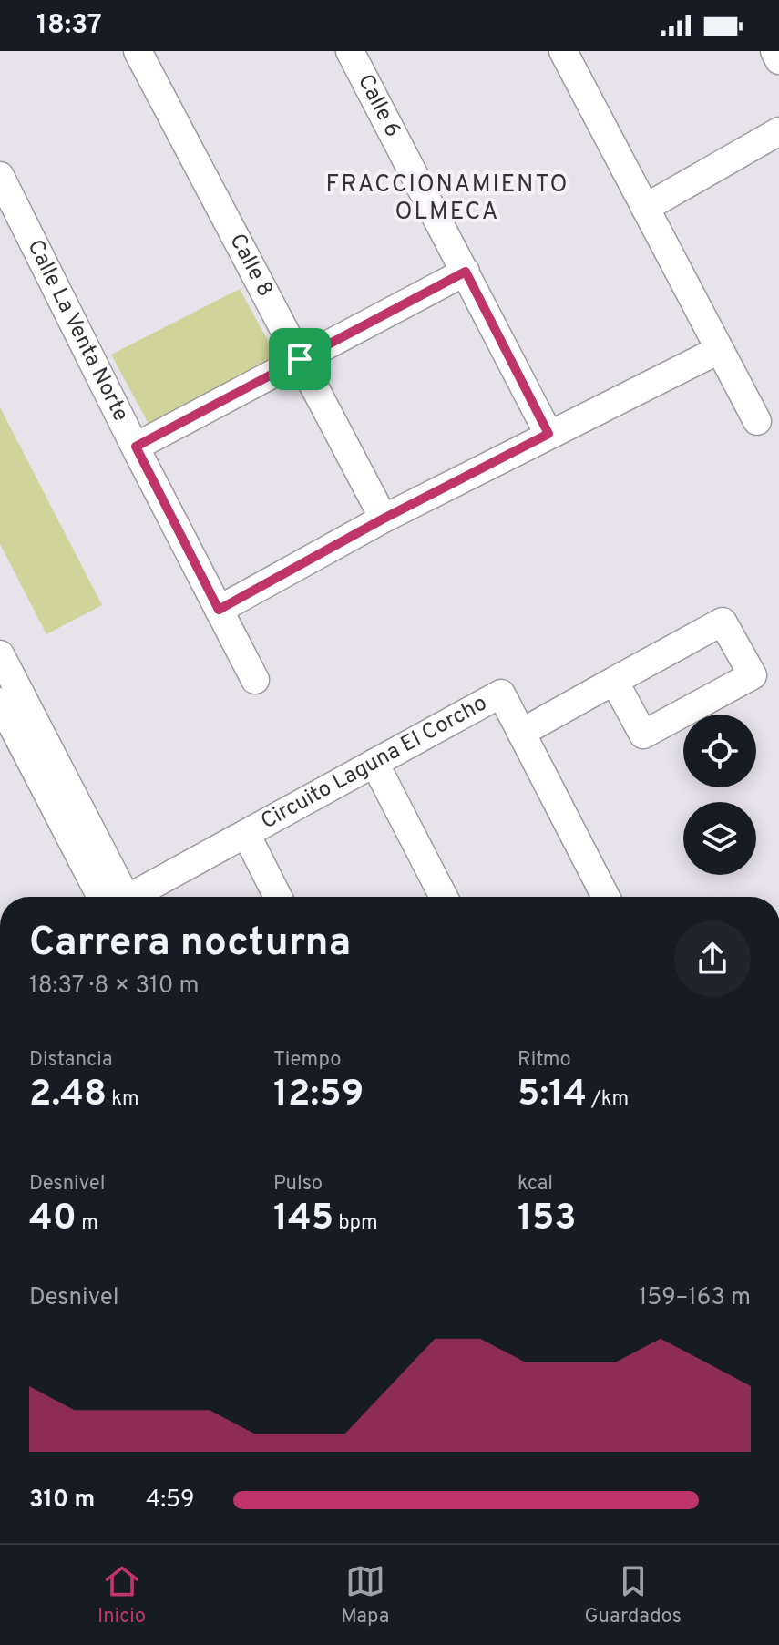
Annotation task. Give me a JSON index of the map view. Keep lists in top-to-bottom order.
{
  "streets": {
    "street": [
      "Calle 6",
      "Calle 8",
      "Calle La Venta Norte",
      "Circuito Laguna El Corcho"
    ]
  },
  "districts": ["FRACCIONAMIENTO OLMECA"],
  "page": {
    "status": "18:37",
    "heading": ["Carrera nocturna", "18:37 · 8 × 310 m"],
    "stats": [
      ["Distancia", "2.48 km"],
      ["Tiempo", "12:59"],
      ["Ritmo", "5:14 /km"],
      ["Desnivel", "40 m"],
      ["Pulso", "145 bpm"],
      ["kcal", "153"]
    ],
    "chart": ["Desnivel", "159–163 m"],
    "list": [
      {
        "name": "310 m",
        "note": "4:59"
      }
    ],
    "tabs": ["Inicio", "Mapa", "Guardados"]
  }
}
